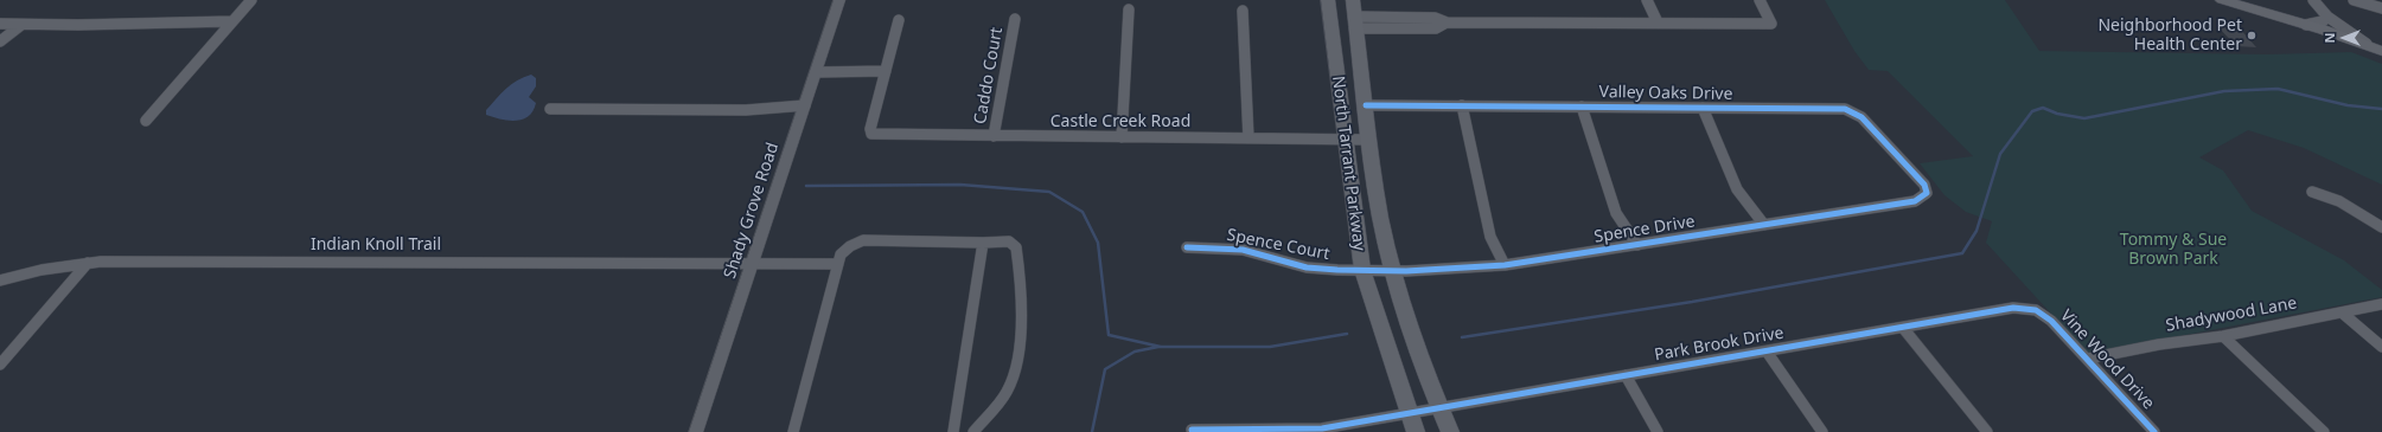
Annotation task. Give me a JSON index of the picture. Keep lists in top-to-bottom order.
{
  "streets": {
    "main road": ["North Tarrant Parkway"],
    "street": [
      "Caddo Court",
      "Valley Oaks Drive",
      "Castle Creek Road",
      "Shady Grove Road",
      "Spence Drive",
      "Indian Knoll Trail",
      "Spence Court",
      "Shadywood Lane",
      "Park Brook Drive",
      "Vine Wood Drive"
    ]
  },
  "crossings": [
    ["Caddo Court", "Castle Creek Road"],
    ["Valley Oaks Drive", "North Tarrant Parkway"],
    ["Valley Oaks Drive", "Spence Drive"],
    ["Castle Creek Road", "North Tarrant Parkway"],
    ["North Tarrant Parkway", "Spence Drive"],
    ["North Tarrant Parkway", "Spence Court"],
    ["North Tarrant Parkway", "Park Brook Drive"],
    ["Shady Grove Road", "Indian Knoll Trail"],
    ["Spence Drive", "Spence Court"],
    ["Shadywood Lane", "Vine Wood Drive"],
    ["Park Brook Drive", "Vine Wood Drive"]
  ],
  "parks": ["Tommy & Sue Brown Park"],
  "places": ["Neighborhood Pet Health Center"],
  "north": "left"
}
